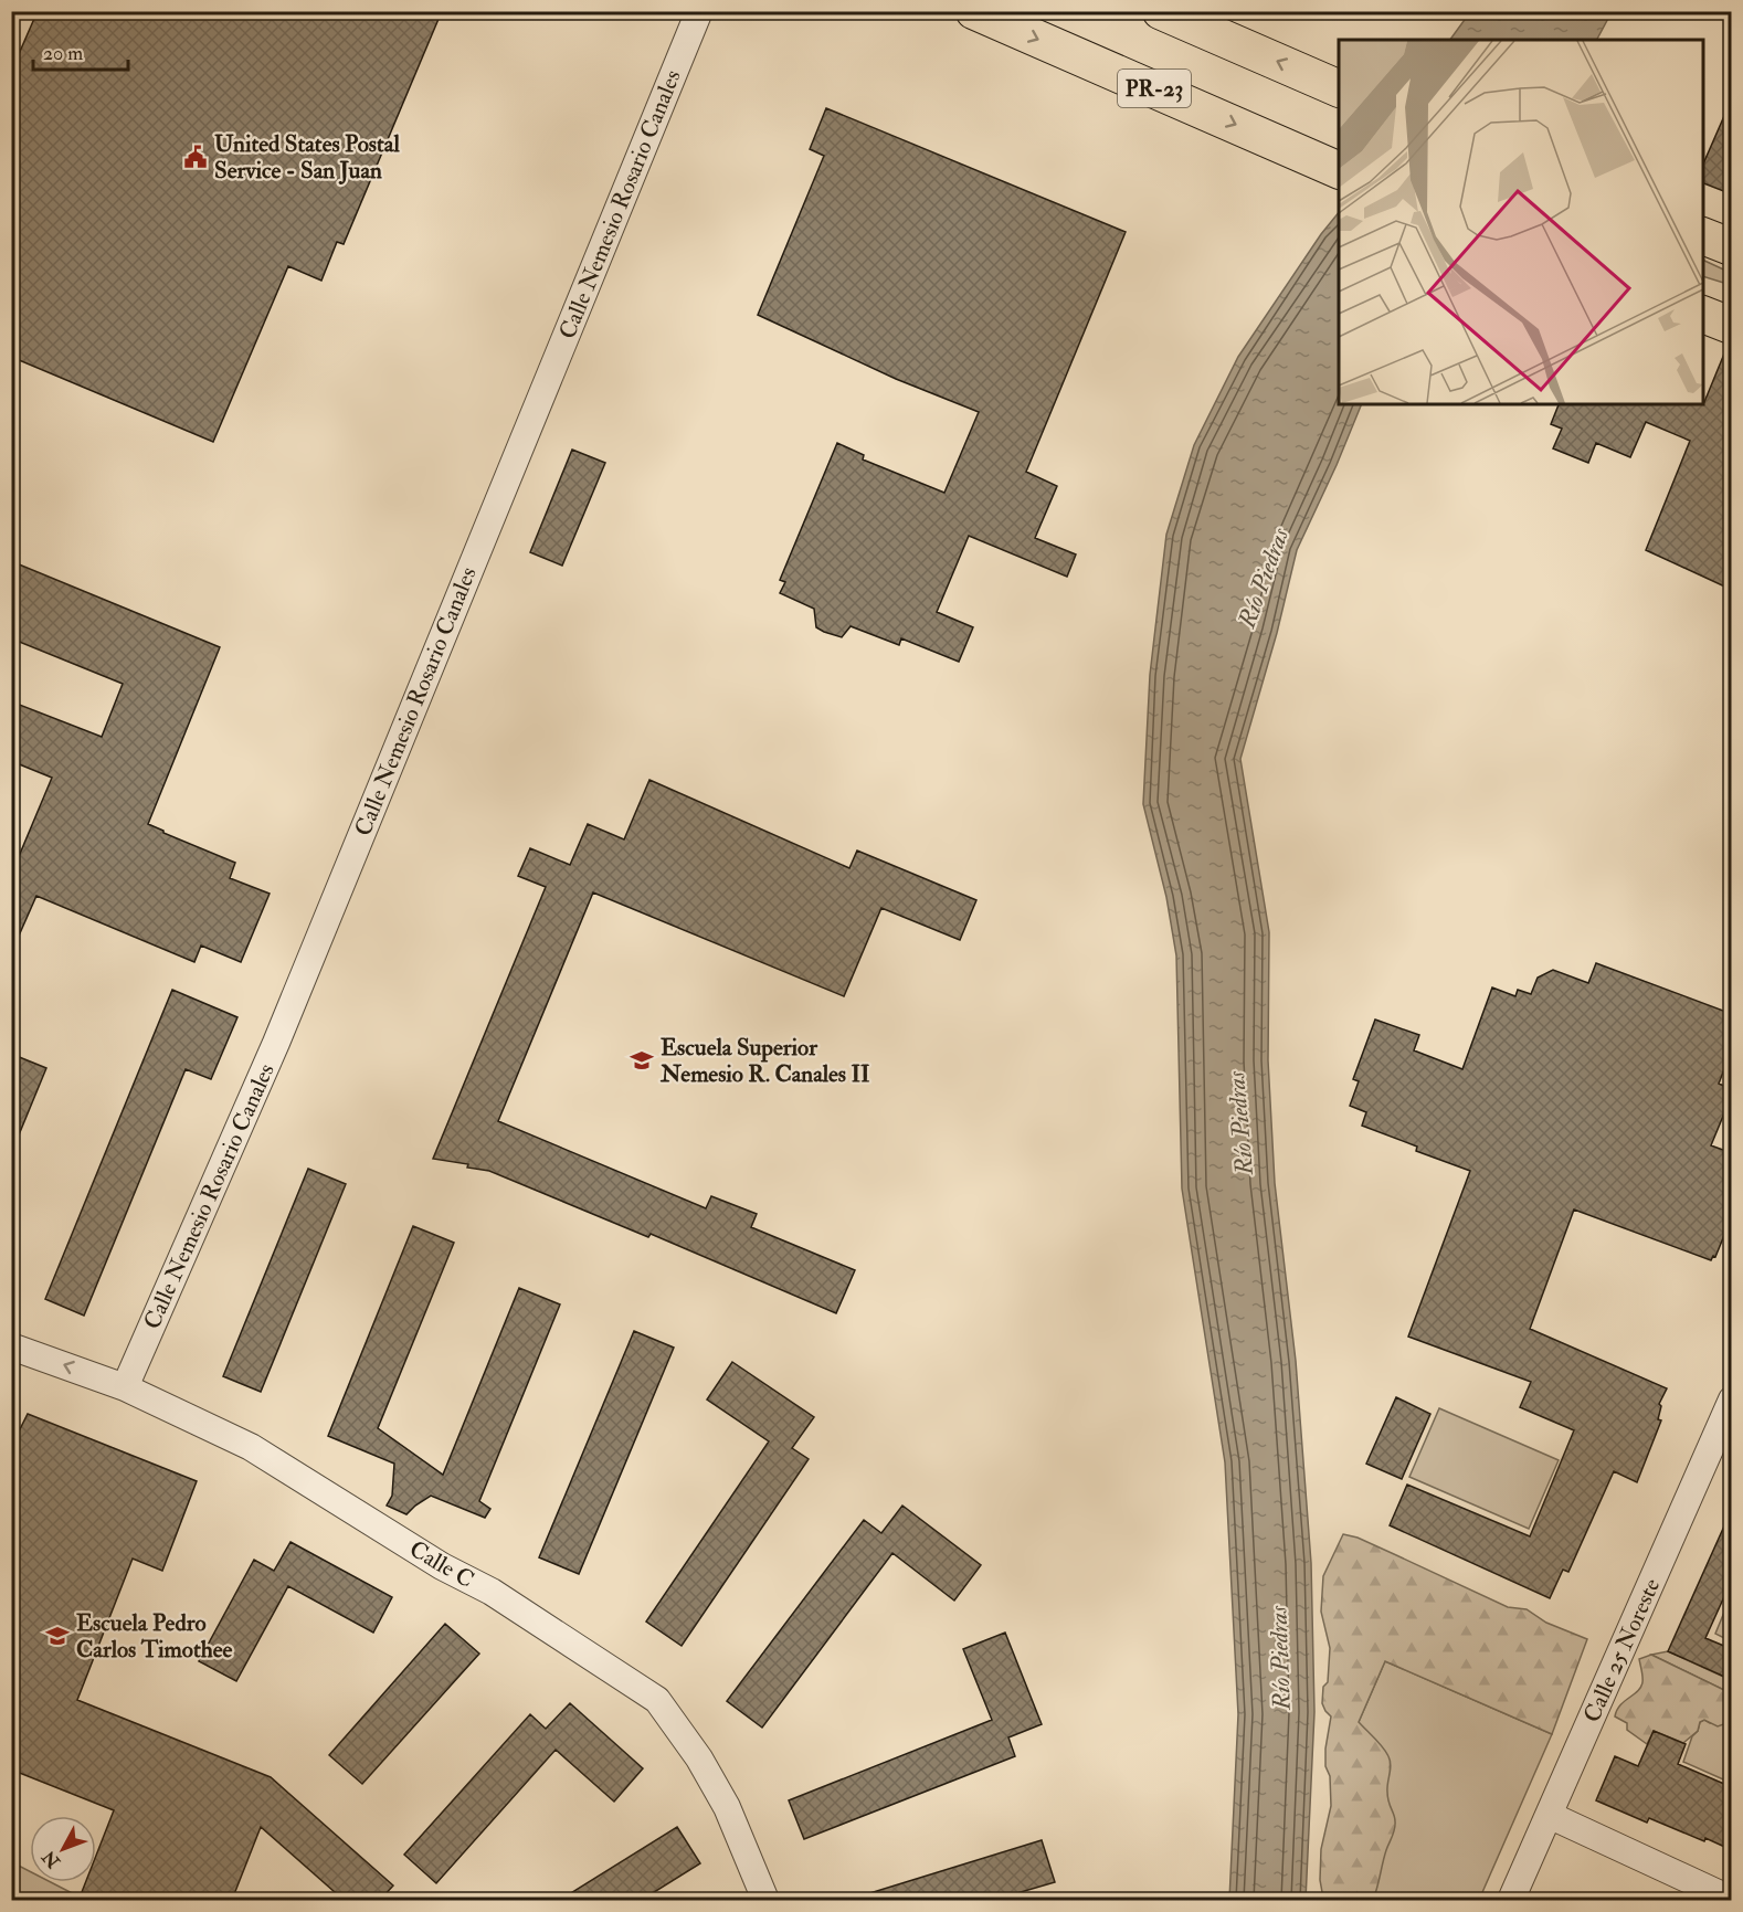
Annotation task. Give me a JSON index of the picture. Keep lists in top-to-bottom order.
{
  "streets": {
    "main road": ["PR-23"],
    "street": ["Calle Nemesio Rosario Canales", "Calle C", "Calle 25 Noreste"]
  },
  "crossings": [
    ["Calle Nemesio Rosario Canales", "Calle C"]
  ],
  "water": ["Río Piedras"],
  "places": {
    "public building": ["United States Postal Service - San Juan"],
    "school or university": ["Escuela Superior Nemesio R. Canales II", "Escuela Pedro Carlos Timothee"]
  },
  "scale_bar": "20 m",
  "north": "bottom left"
}
